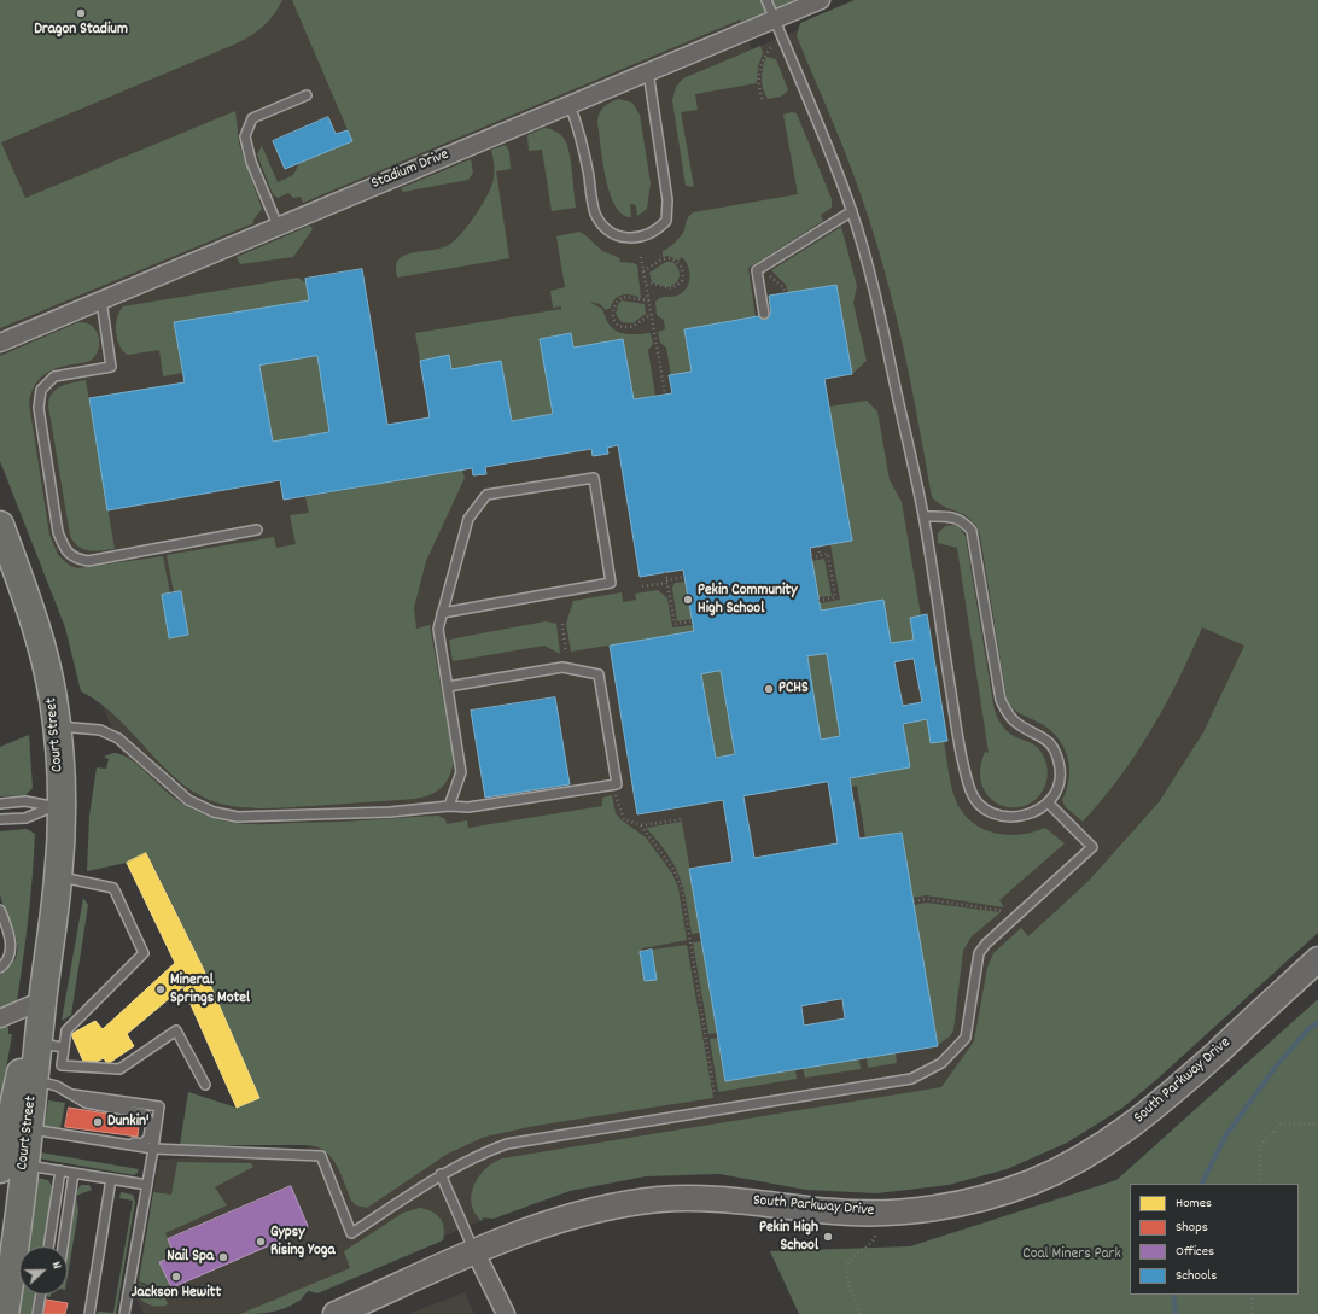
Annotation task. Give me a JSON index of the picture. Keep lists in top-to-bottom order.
{
  "streets": {
    "main road": ["Court Street", "South Parkway Drive"],
    "street": ["Stadium Drive"]
  },
  "parks": ["Coal Miners Park"],
  "places": [
    "Dragon Stadium",
    "Pekin Community High School",
    "PCHS",
    "Mineral Springs Motel",
    "Dunkin'",
    "Pekin High School",
    "Gypsy Rising Yoga",
    "Nail Spa",
    "Jackson Hewitt"
  ],
  "legend": [
    "Homes",
    "Shops",
    "Offices",
    "Schools"
  ],
  "north": "right"
}
